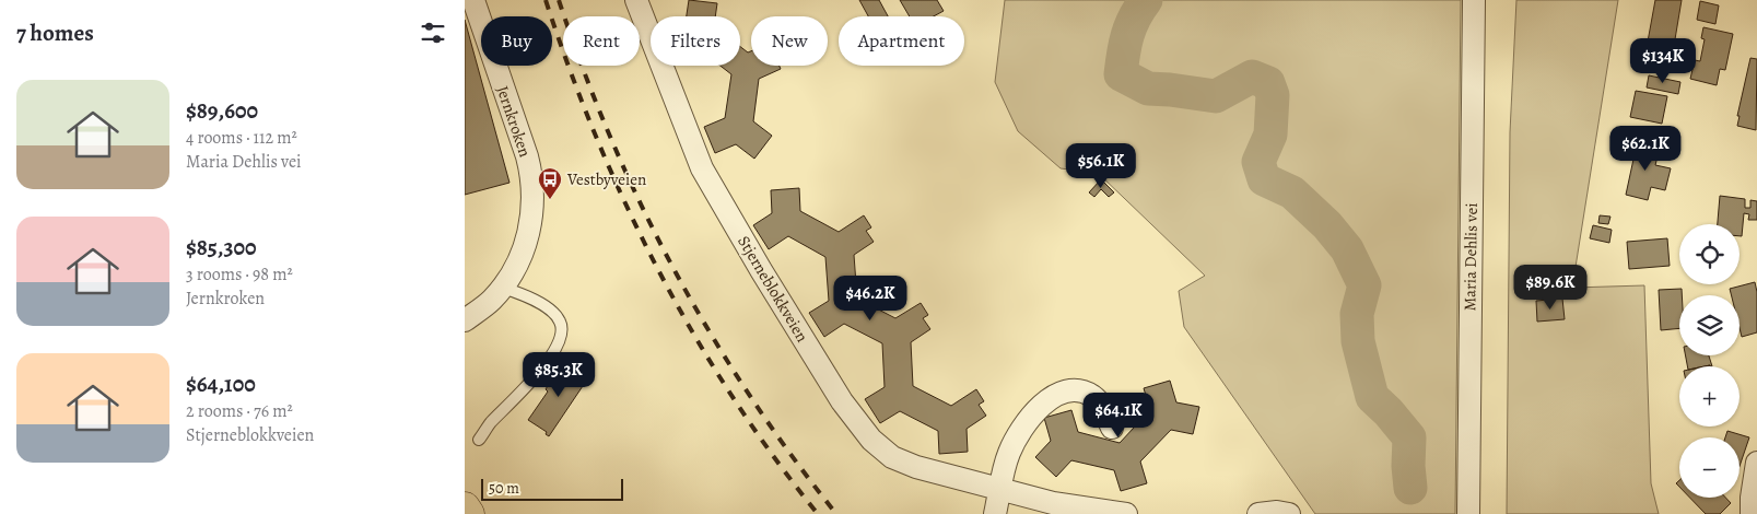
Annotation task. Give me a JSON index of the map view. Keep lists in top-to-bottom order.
{
  "streets": {
    "street": ["Jernkroken", "Maria Dehlis vei", "Stjerneblokkveien"]
  },
  "places": {
    "bus stop": ["Vestbyveien"]
  },
  "scale_bar": "50 m",
  "page": {
    "heading": "7 homes",
    "chip": [
      "Buy",
      "Rent",
      "Filters",
      "New",
      "Apartment"
    ],
    "price": [
      "$134K",
      "$62.1K",
      "$56.1K",
      "$89.6K",
      "$46.2K",
      "$85.3K",
      "$64.1K"
    ],
    "list": [
      {
        "name": "$89,600",
        "note": "4 rooms · 112 m² · Maria Dehlis vei"
      },
      {
        "name": "$85,300",
        "note": "3 rooms · 98 m² · Jernkroken"
      },
      {
        "name": "$64,100",
        "note": "2 rooms · 76 m² · Stjerneblokkveien"
      }
    ],
    "map_buttons": ["+", "−"],
    "scale": "50 m"
  }
}
